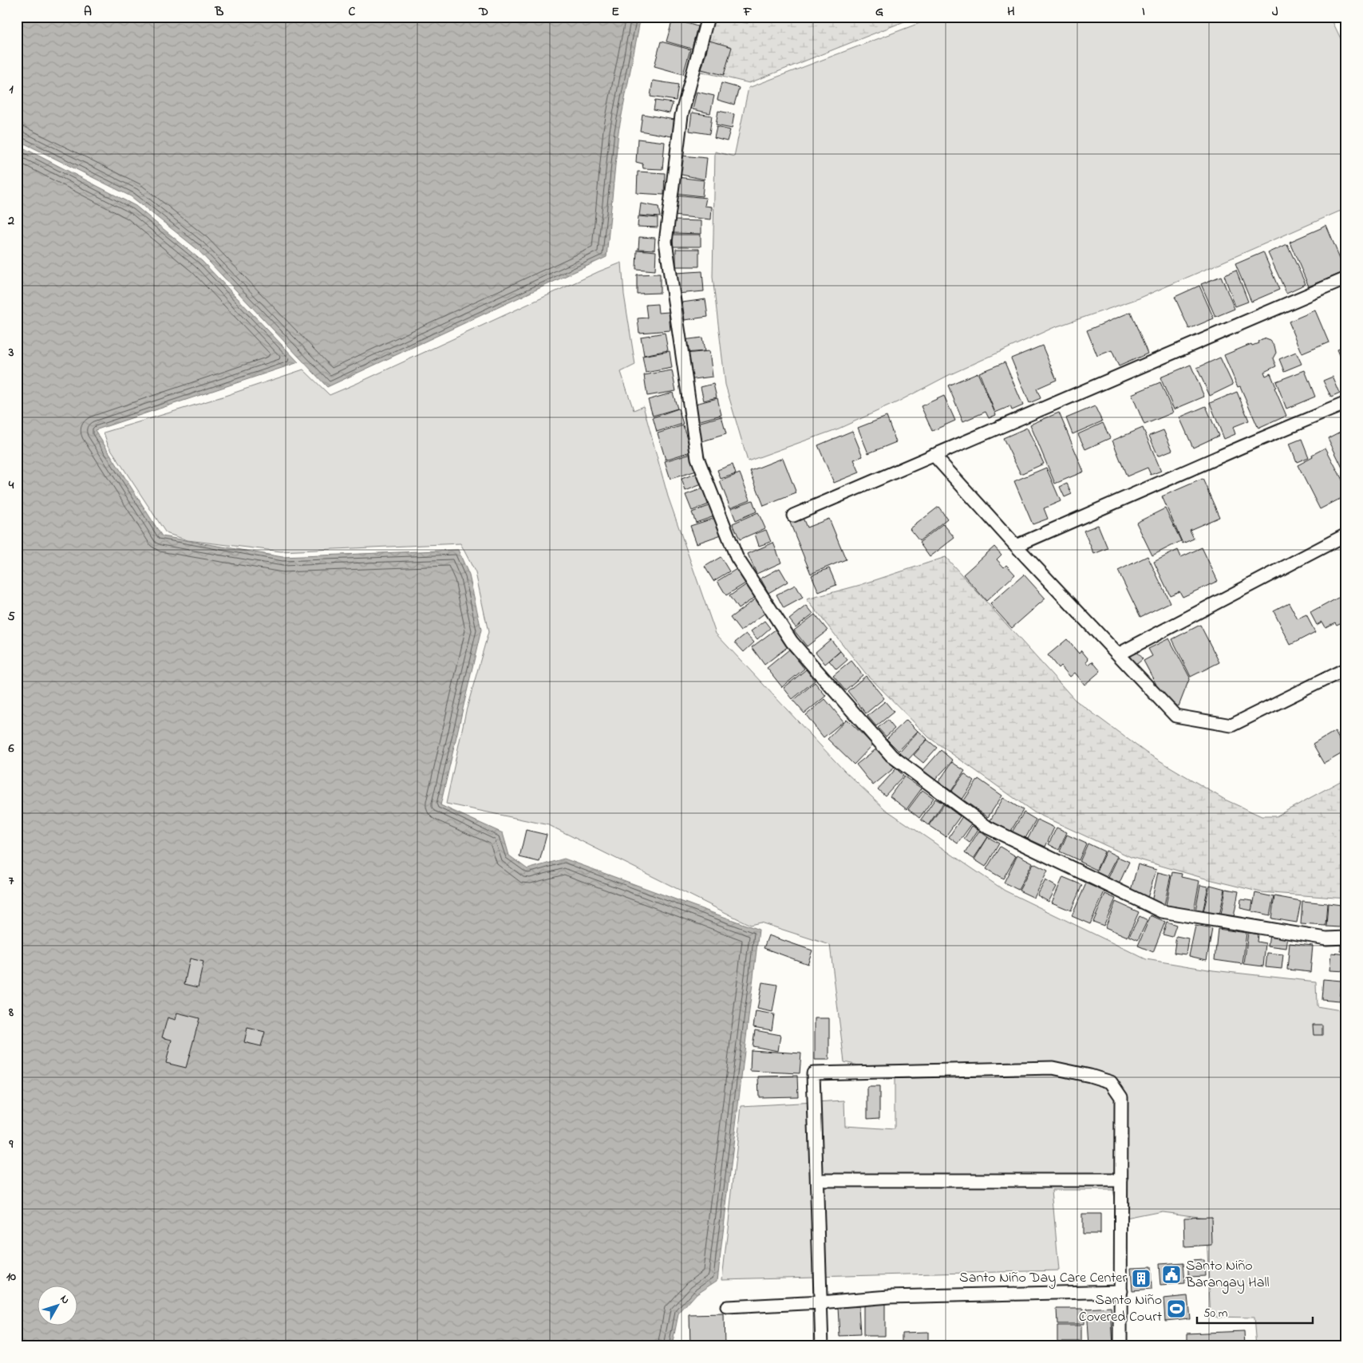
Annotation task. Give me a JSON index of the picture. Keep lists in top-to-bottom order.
{
  "places": {
    "public building": ["Santo Niño Barangay Hall"],
    "building": ["Santo Niño Day Care Center"],
    "sports": ["Santo Niño Covered Court"]
  },
  "scale_bar": "50 m",
  "north": "top right",
  "grid": {
    "columns": [
      "A",
      "B",
      "C",
      "D",
      "E",
      "F",
      "G",
      "H",
      "I",
      "J"
    ],
    "rows": [
      "1",
      "2",
      "3",
      "4",
      "5",
      "6",
      "7",
      "8",
      "9",
      "10"
    ]
  }
}
